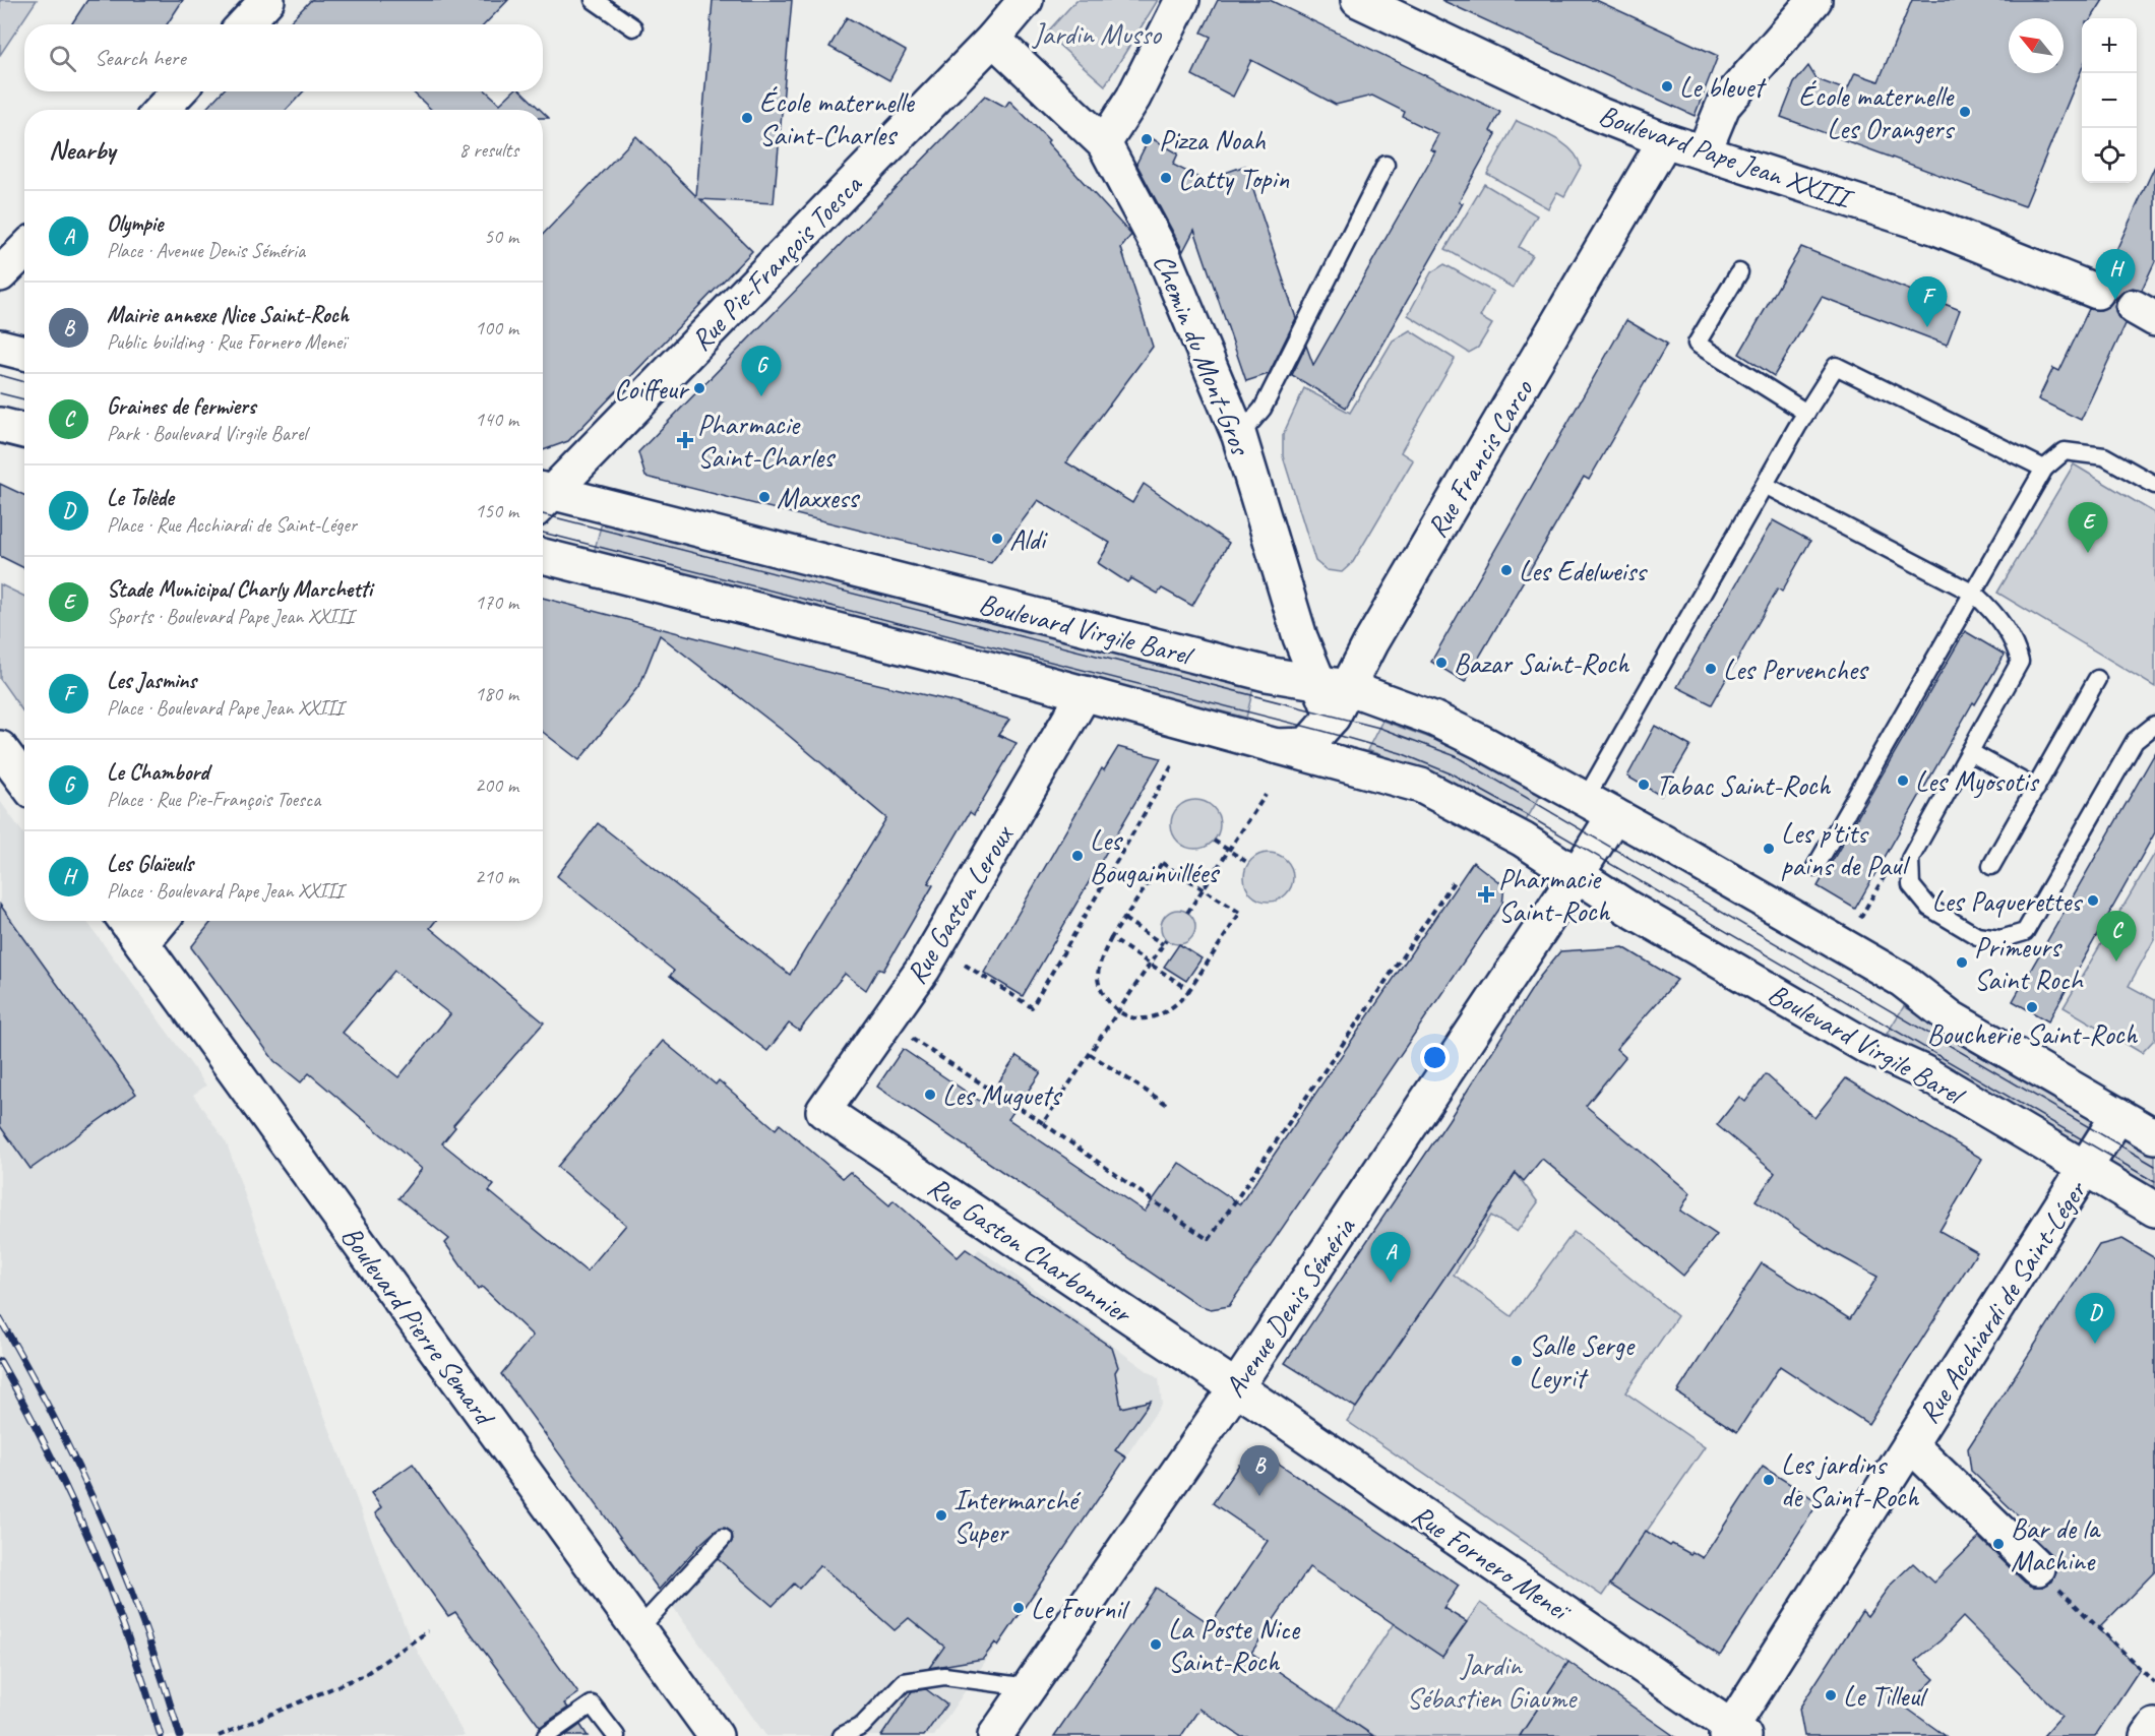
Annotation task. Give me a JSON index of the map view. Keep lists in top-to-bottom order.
{
  "streets": {
    "street": [
      "Boulevard Pape Jean XXIII",
      "Rue Pie-François Toesca",
      "Chemin du Mont-Gros",
      "Rue Francis Carco",
      "Boulevard Virgile Barel",
      "Rue Gaston Leroux",
      "Rue Gaston Charbonnier",
      "Rue Acchiardi de Saint-Léger",
      "Avenue Denis Séméria",
      "Boulevard Pierre Semard",
      "Rue Fornero Meneï"
    ]
  },
  "crossings": [
    ["Boulevard Pape Jean XXIII", "Rue Francis Carco"],
    ["Rue Pie-François Toesca", "Chemin du Mont-Gros"],
    ["Chemin du Mont-Gros", "Rue Francis Carco"],
    ["Chemin du Mont-Gros", "Boulevard Virgile Barel"],
    ["Rue Francis Carco", "Boulevard Virgile Barel"],
    ["Boulevard Virgile Barel", "Rue Gaston Leroux"],
    ["Boulevard Virgile Barel", "Rue Acchiardi de Saint-Léger"],
    ["Boulevard Virgile Barel", "Avenue Denis Séméria"],
    ["Rue Gaston Leroux", "Rue Gaston Charbonnier"],
    ["Rue Gaston Charbonnier", "Avenue Denis Séméria"],
    ["Rue Gaston Charbonnier", "Rue Fornero Meneï"],
    ["Rue Acchiardi de Saint-Léger", "Rue Fornero Meneï"],
    ["Avenue Denis Séméria", "Rue Fornero Meneï"]
  ],
  "parks": ["Jardin Musso", "Jardin Sébastien Giaume"],
  "places": {
    "other": [
      "Le bleuet",
      "École maternelle Les Orangers",
      "École maternelle Saint-Charles",
      "Pizza Noah",
      "Catty Topin",
      "Coiffeur",
      "Maxxess",
      "Aldi",
      "Les Edelweiss",
      "Bazar Saint-Roch",
      "Les Pervenches",
      "Les Myosotis",
      "Tabac Saint-Roch",
      "Les p'tits pains de Paul",
      "Les Bougainvillées",
      "Les Paquerettes",
      "Primeurs Saint Roch",
      "Boucherie Saint-Roch",
      "Les Muguets",
      "Salle Serge Leyrit",
      "Les jardins de Saint-Roch",
      "Intermarché Super",
      "Bar de la Machine",
      "Le Fournil",
      "La Poste Nice Saint-Roch",
      "Le Tilleul"
    ],
    "health": ["Pharmacie Saint-Charles", "Pharmacie Saint-Roch"]
  },
  "north": "top left",
  "page": {
    "map_buttons": ["+", "−"],
    "search": "Search here",
    "heading": ["Nearby", "8 results"],
    "list": [
      {
        "mark": "A",
        "name": "Olympie",
        "note": "Place · Avenue Denis Séméria",
        "value": "50 m"
      },
      {
        "mark": "B",
        "name": "Mairie annexe Nice Saint-Roch",
        "note": "Public building · Rue Fornero Meneï",
        "value": "100 m"
      },
      {
        "mark": "C",
        "name": "Graines de fermiers",
        "note": "Park · Boulevard Virgile Barel",
        "value": "140 m"
      },
      {
        "mark": "D",
        "name": "Le Tolède",
        "note": "Place · Rue Acchiardi de Saint-Léger",
        "value": "150 m"
      },
      {
        "mark": "E",
        "name": "Stade Municipal Charly Marchetti",
        "note": "Sports · Boulevard Pape Jean XXIII",
        "value": "170 m"
      },
      {
        "mark": "F",
        "name": "Les Jasmins",
        "note": "Place · Boulevard Pape Jean XXIII",
        "value": "180 m"
      },
      {
        "mark": "G",
        "name": "Le Chambord",
        "note": "Place · Rue Pie-François Toesca",
        "value": "200 m"
      },
      {
        "mark": "H",
        "name": "Les Glaïeuls",
        "note": "Place · Boulevard Pape Jean XXIII",
        "value": "210 m"
      }
    ],
    "pins": [
      "H",
      "F",
      "G",
      "E",
      "C",
      "A",
      "D",
      "B"
    ]
  }
}
